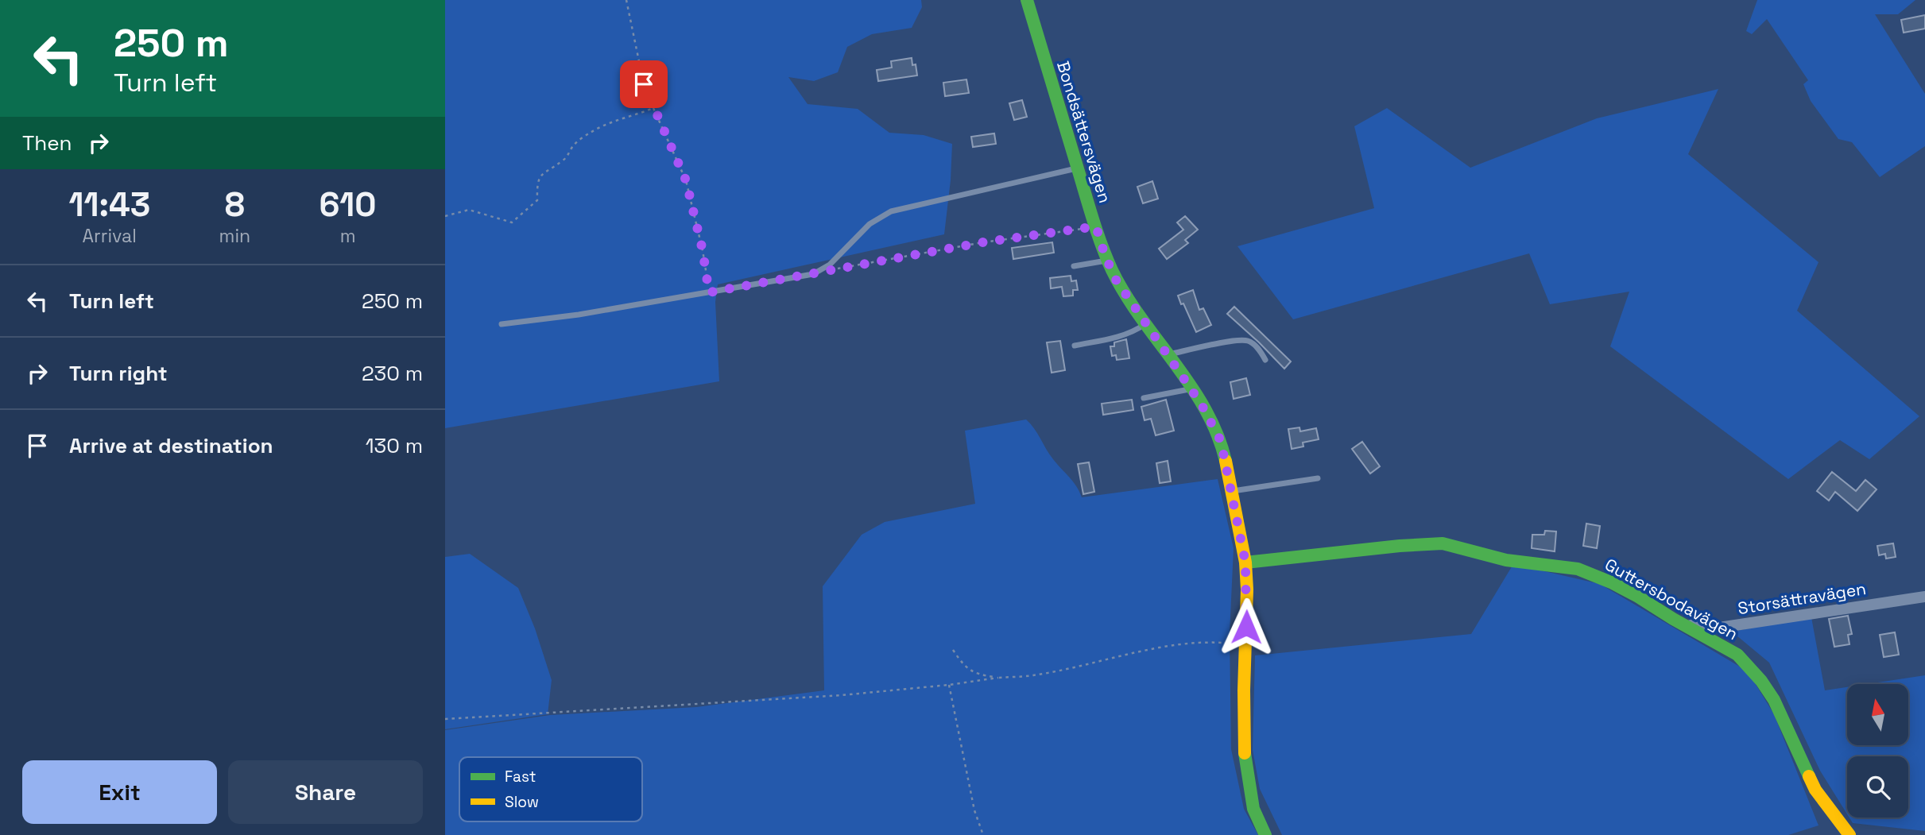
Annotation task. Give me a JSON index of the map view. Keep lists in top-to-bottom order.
{
  "streets": {
    "street": ["Bondsättersvägen", "Storsättravägen", "Guttersbodavägen"]
  },
  "crossings": [
    ["Bondsättersvägen", "Guttersbodavägen"],
    ["Storsättravägen", "Guttersbodavägen"]
  ],
  "legend": ["Fast", "Slow"],
  "north": "top",
  "page": {
    "turn": ["250 m", "Turn left"],
    "then": "Then",
    "eta": [
      "11:43",
      "Arrival",
      "8",
      "min",
      "610",
      "m"
    ],
    "list": [
      {
        "name": "Turn left",
        "value": "250 m"
      },
      {
        "name": "Turn right",
        "value": "230 m"
      },
      {
        "name": "Arrive at destination",
        "value": "130 m"
      }
    ],
    "buttons": ["Exit", "Share"]
  }
}
